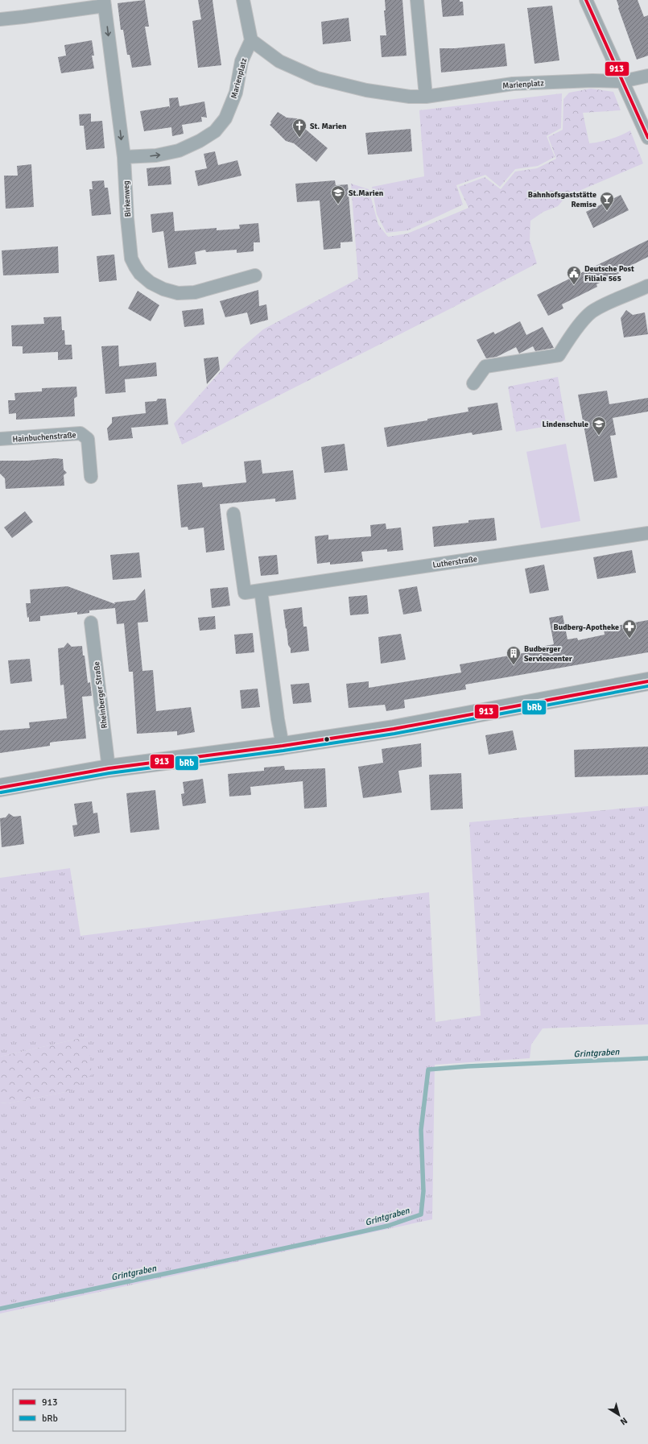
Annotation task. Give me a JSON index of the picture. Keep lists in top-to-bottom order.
{
  "streets": {
    "street": [
      "Marienplatz",
      "Birkenweg",
      "Hainbuchenstraße",
      "Lutherstraße",
      "Rheinberger Straße"
    ]
  },
  "crossings": [
    ["Marienplatz", "Birkenweg"]
  ],
  "one_way": ["Birkenweg"],
  "water": ["Grintgraben"],
  "places": {
    "church": ["St. Marien"],
    "school or university": ["St.Marien", "Lindenschule"],
    "bar": ["Bahnhofsgaststätte Remise"],
    "public building": ["Deutsche Post Filiale 565"],
    "pharmacy": ["Budberg-Apotheke"],
    "building": ["Budberger Servicecenter"]
  },
  "lines": ["transit line 913", "transit line bRb"],
  "legend": ["913", "bRb"],
  "north": "bottom right"
}
